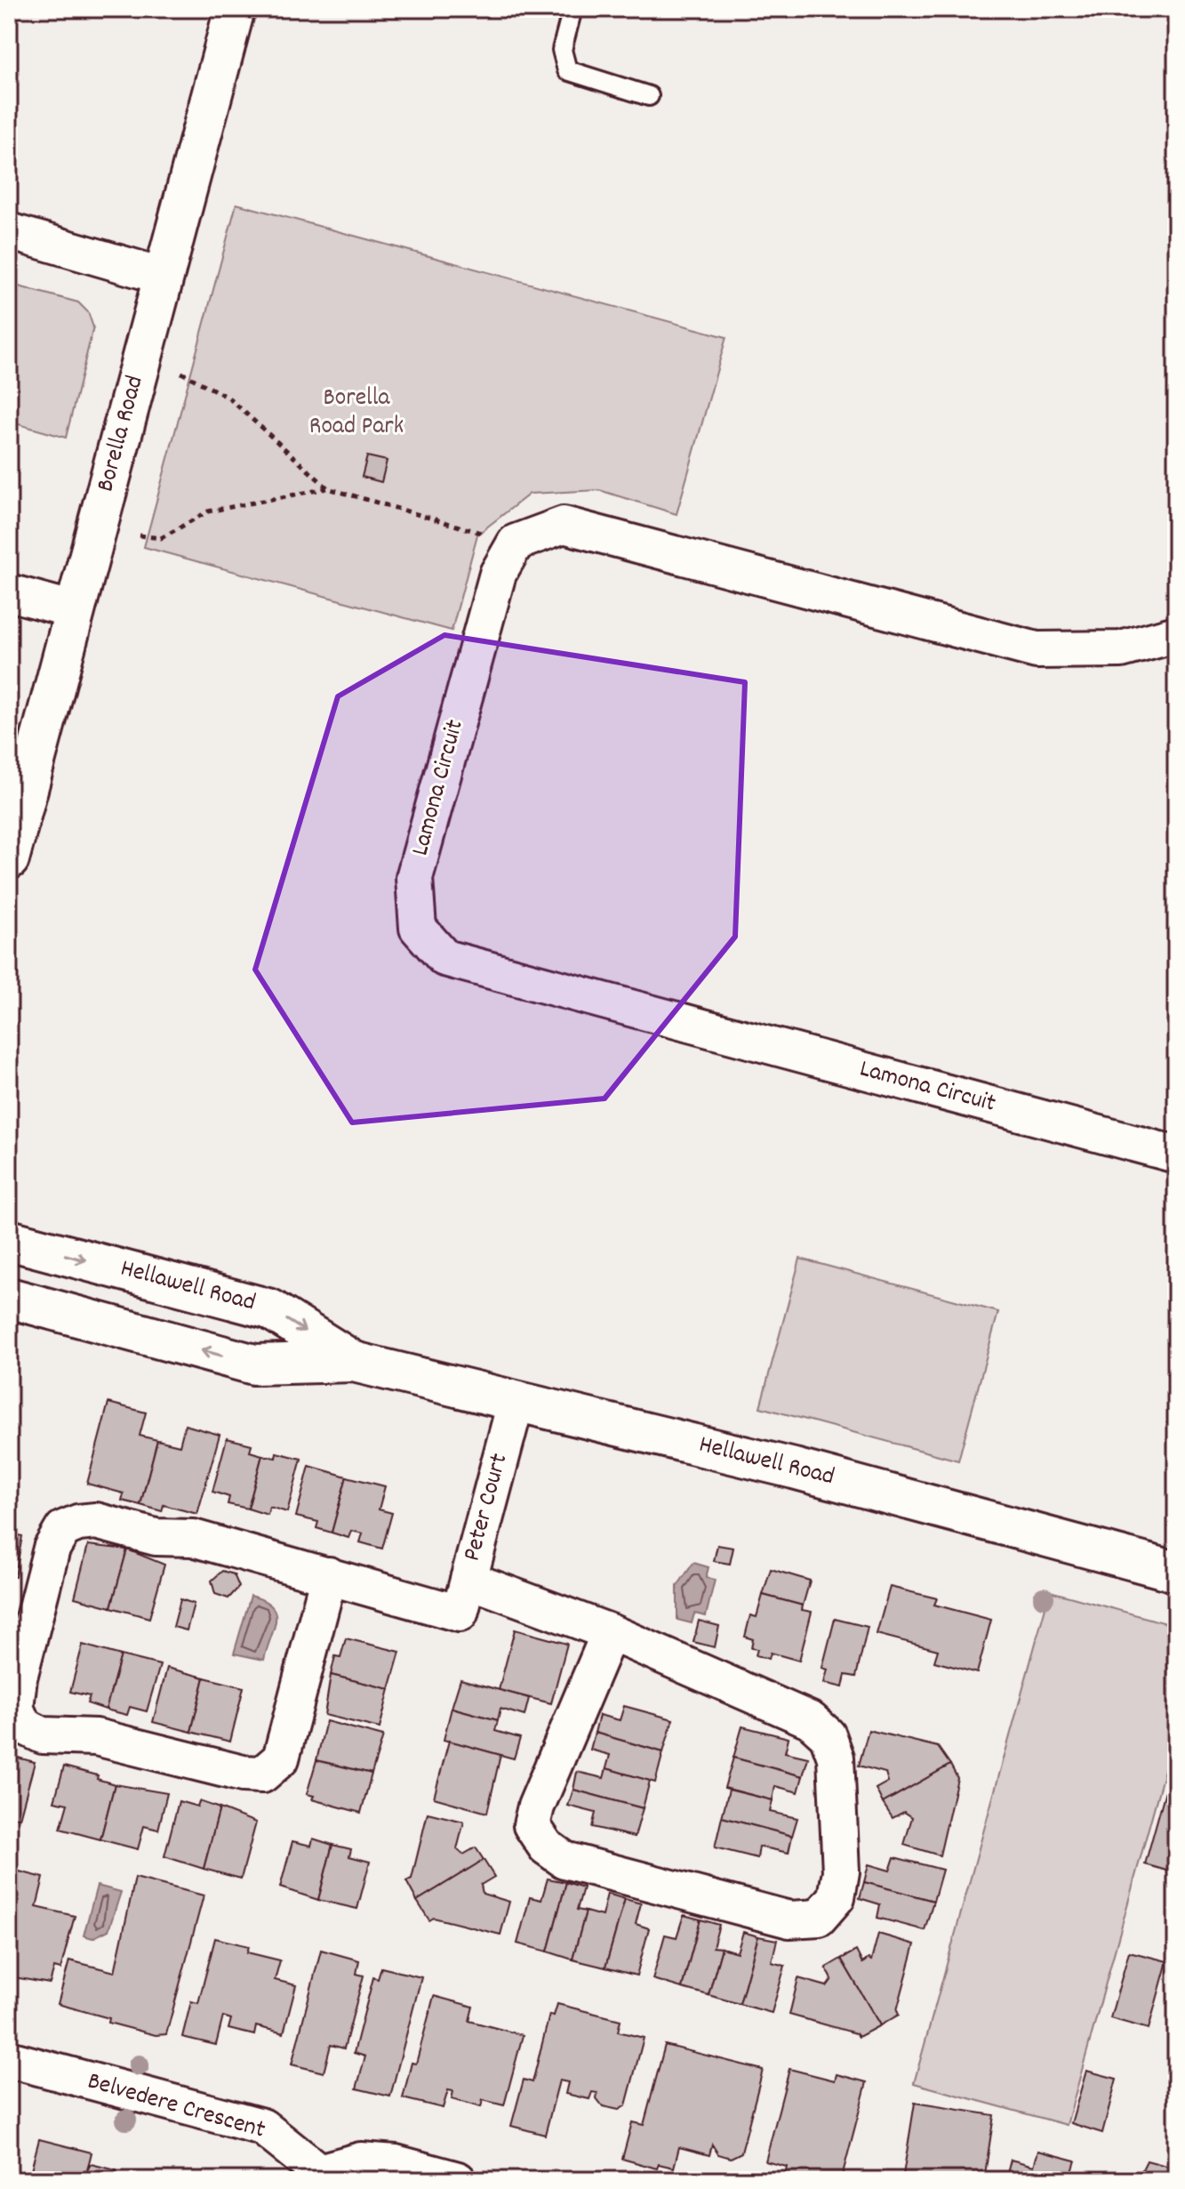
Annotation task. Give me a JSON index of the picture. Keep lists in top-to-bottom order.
{
  "streets": {
    "street": [
      "Borella Road",
      "Lamona Circuit",
      "Hellawell Road",
      "Peter Court",
      "Belvedere Crescent"
    ]
  },
  "crossings": [
    ["Hellawell Road", "Peter Court"]
  ],
  "parks": ["Borella Road Park"]
}
